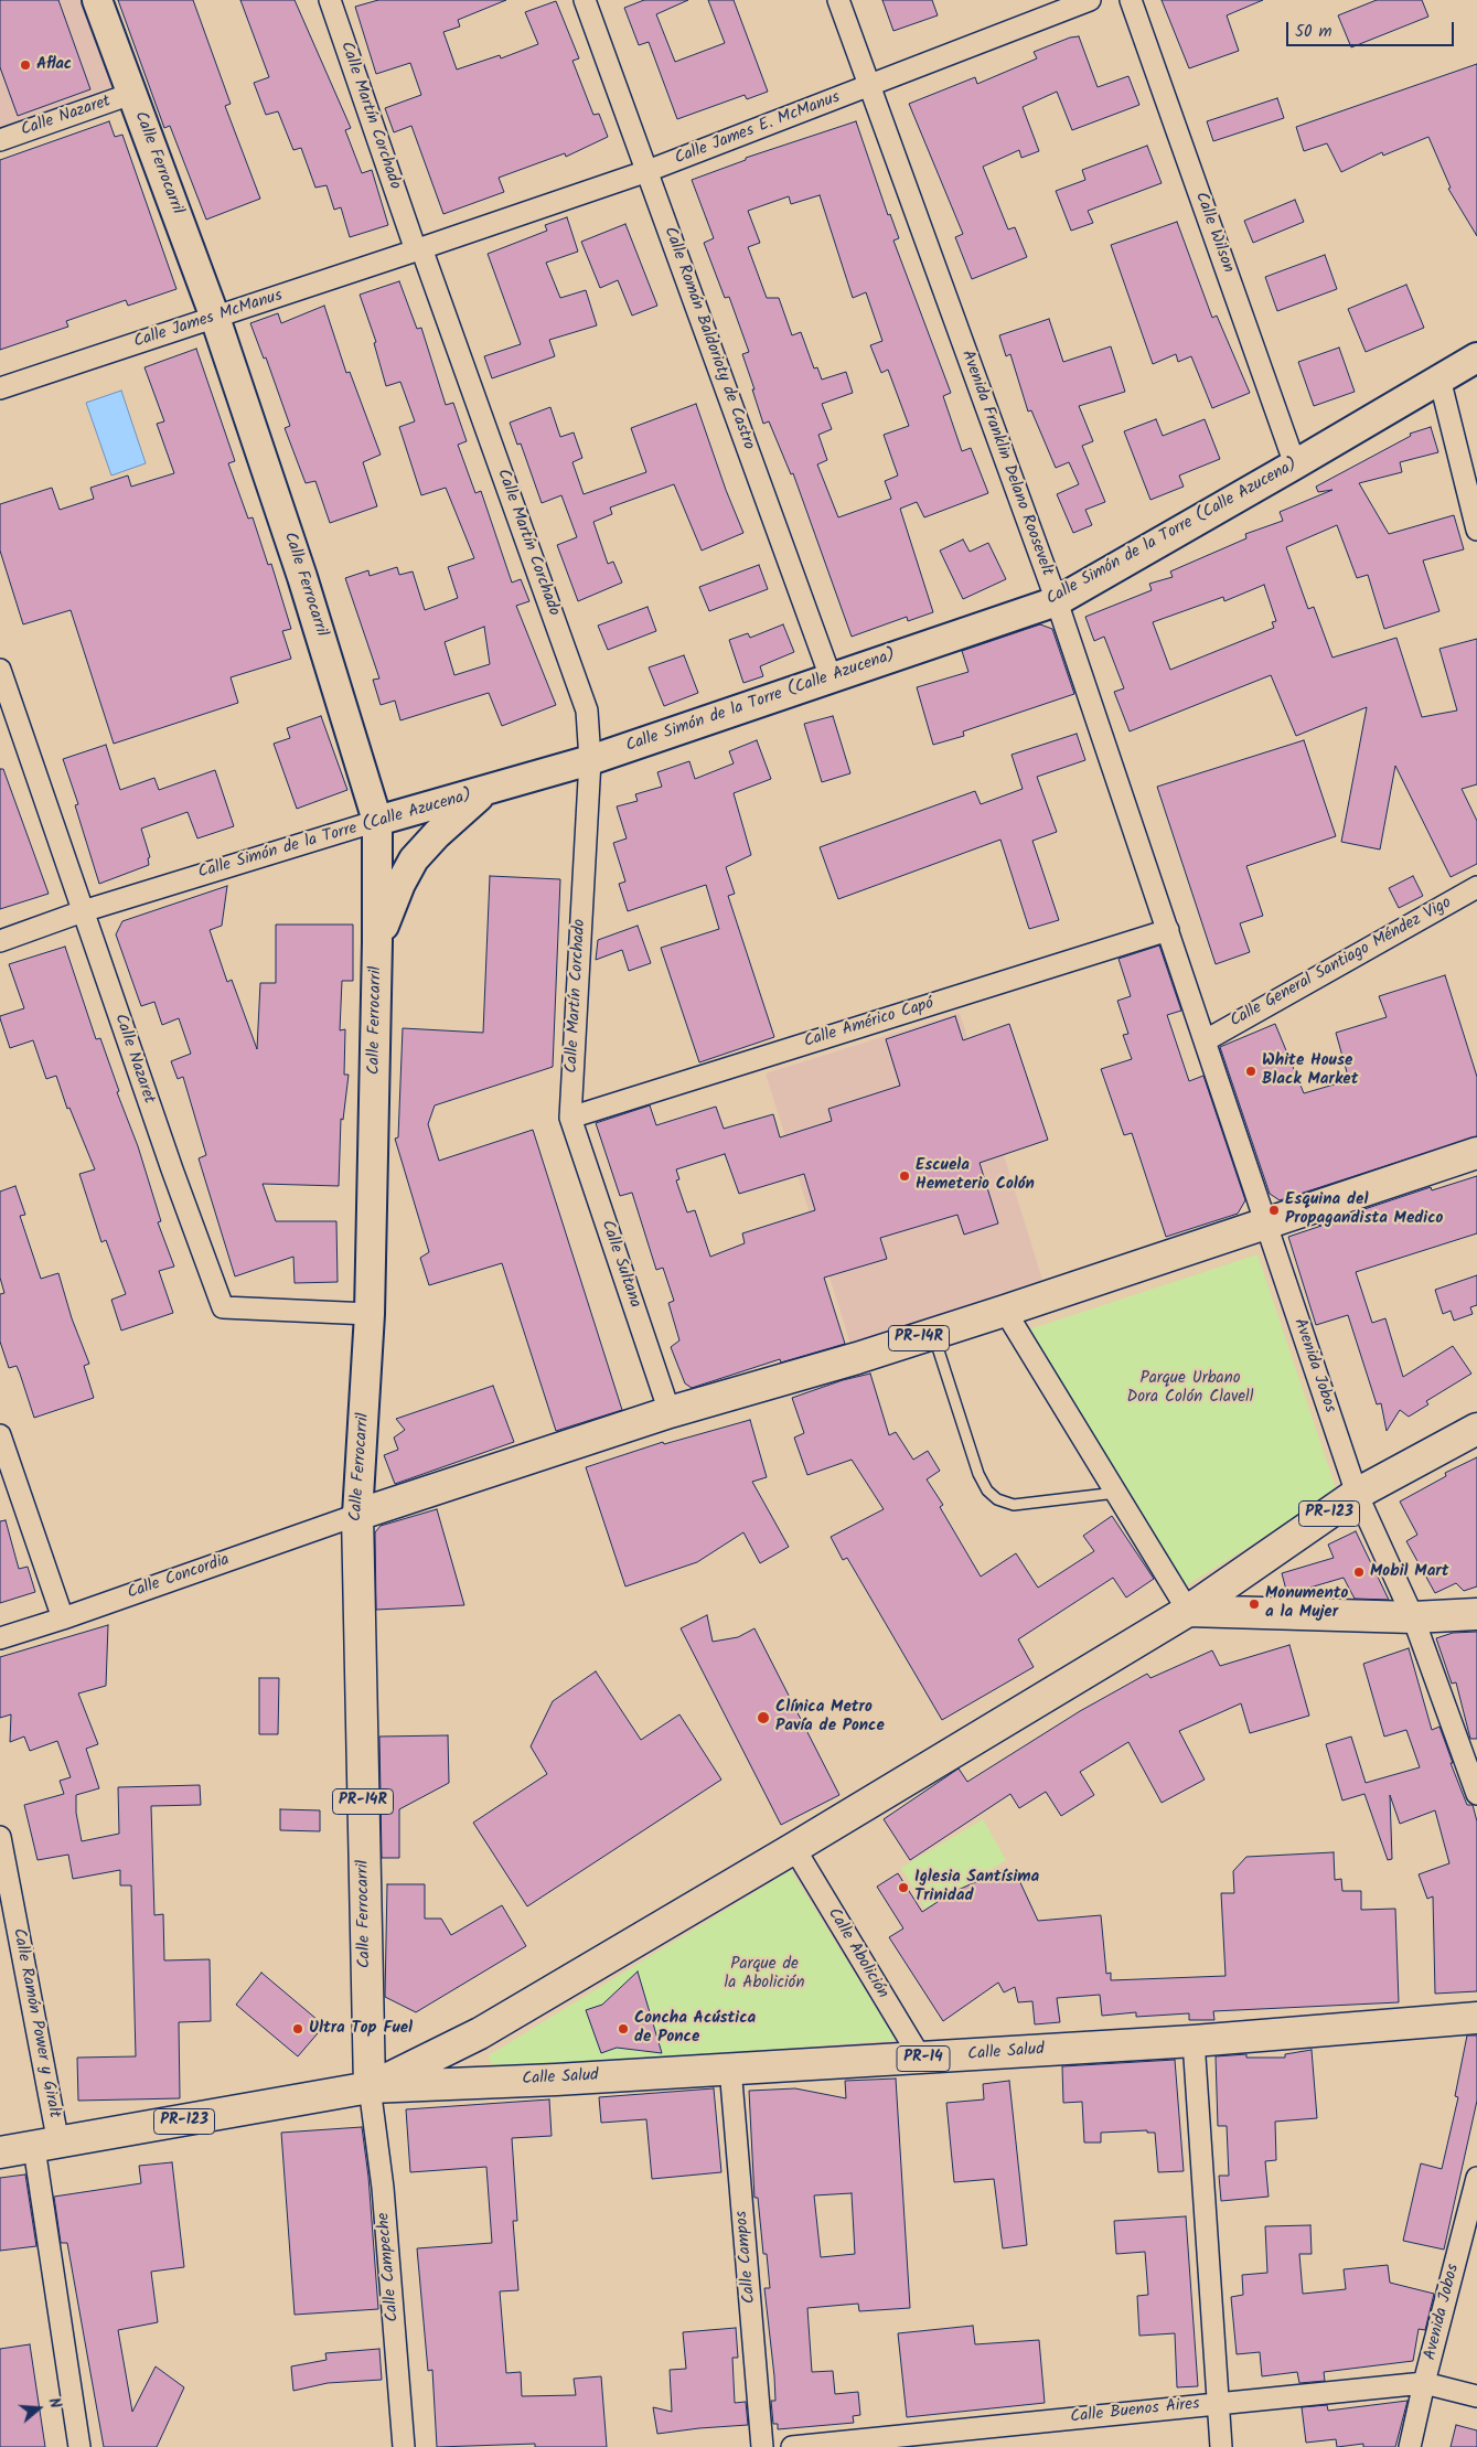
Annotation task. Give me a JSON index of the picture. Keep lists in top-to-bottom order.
{
  "streets": {
    "main road": [
      "Calle Ferrocarril",
      "PR-14R",
      "PR-123",
      "Calle Salud",
      "PR-14"
    ],
    "street": [
      "Calle Martín Corchado",
      "Calle Nazaret",
      "Calle James E. McManus",
      "Calle Wilson",
      "Calle James McManus",
      "Calle Román Baldorioty de Castro",
      "Avenida Franklin Delano Roosevelt",
      "Calle Simón de la Torre (Calle Azucena)",
      "Calle General Santiago Méndez Vigo",
      "Calle Américo Capó",
      "Calle Sultana",
      "Avenida Jobos",
      "Calle Concordia",
      "Calle Abolición",
      "Calle Ramón Power y Giralt",
      "Calle Campos",
      "Calle Campeche",
      "Calle Buenos Aires"
    ]
  },
  "crossings": [
    ["Calle Martín Corchado", "Calle James E. McManus"],
    ["Calle Martín Corchado", "Calle James McManus"],
    ["Calle Martín Corchado", "Calle Simón de la Torre (Calle Azucena)"],
    ["Calle Martín Corchado", "Calle Américo Capó"],
    ["Calle Martín Corchado", "Calle Sultana"],
    ["Calle Nazaret", "Calle Ferrocarril"],
    ["Calle Nazaret", "Calle Simón de la Torre (Calle Azucena)"],
    ["Calle James E. McManus", "Calle James McManus"],
    ["Calle James E. McManus", "Calle Román Baldorioty de Castro"],
    ["Calle James E. McManus", "Avenida Franklin Delano Roosevelt"],
    ["Calle Ferrocarril", "Calle James McManus"],
    ["Calle Ferrocarril", "Calle Simón de la Torre (Calle Azucena)"],
    ["Calle Ferrocarril", "PR-14R"],
    ["Calle Ferrocarril", "PR-123"],
    ["Calle Ferrocarril", "Calle Concordia"],
    ["Calle Ferrocarril", "Calle Salud"],
    ["Calle Ferrocarril", "Calle Campeche"],
    ["Calle Wilson", "Calle Simón de la Torre (Calle Azucena)"],
    ["Calle Román Baldorioty de Castro", "Calle Simón de la Torre (Calle Azucena)"],
    ["Avenida Franklin Delano Roosevelt", "Calle Simón de la Torre (Calle Azucena)"],
    ["Avenida Franklin Delano Roosevelt", "Calle Américo Capó"],
    ["Avenida Franklin Delano Roosevelt", "Avenida Jobos"],
    ["Calle General Santiago Méndez Vigo", "Avenida Jobos"],
    ["Calle Américo Capó", "Calle Sultana"],
    ["Calle Américo Capó", "Avenida Jobos"],
    ["Calle Sultana", "PR-14R"],
    ["PR-14R", "Avenida Jobos"],
    ["PR-14R", "Calle Concordia"],
    ["Avenida Jobos", "PR-123"],
    ["Avenida Jobos", "Calle Buenos Aires"],
    ["PR-123", "Calle Ramón Power y Giralt"],
    ["PR-123", "Calle Salud"],
    ["PR-123", "Calle Campeche"],
    ["Calle Abolición", "Calle Salud"],
    ["Calle Salud", "Calle Campos"],
    ["Calle Salud", "Calle Campeche"]
  ],
  "parks": ["Parque Urbano Dora Colón Clavell", "Parque de la Abolición"],
  "places": [
    "Aflac",
    "White House Black Market",
    "Escuela Hemeterio Colón",
    "Esquina del Propagandista Medico",
    "Mobil Mart",
    "Monumento a la Mujer",
    "Clínica Metro Pavía de Ponce",
    "Iglesia Santísima Trinidad",
    "Ultra Top Fuel",
    "Concha Acústica de Ponce"
  ],
  "scale_bar": "50 m",
  "north": "right"
}
